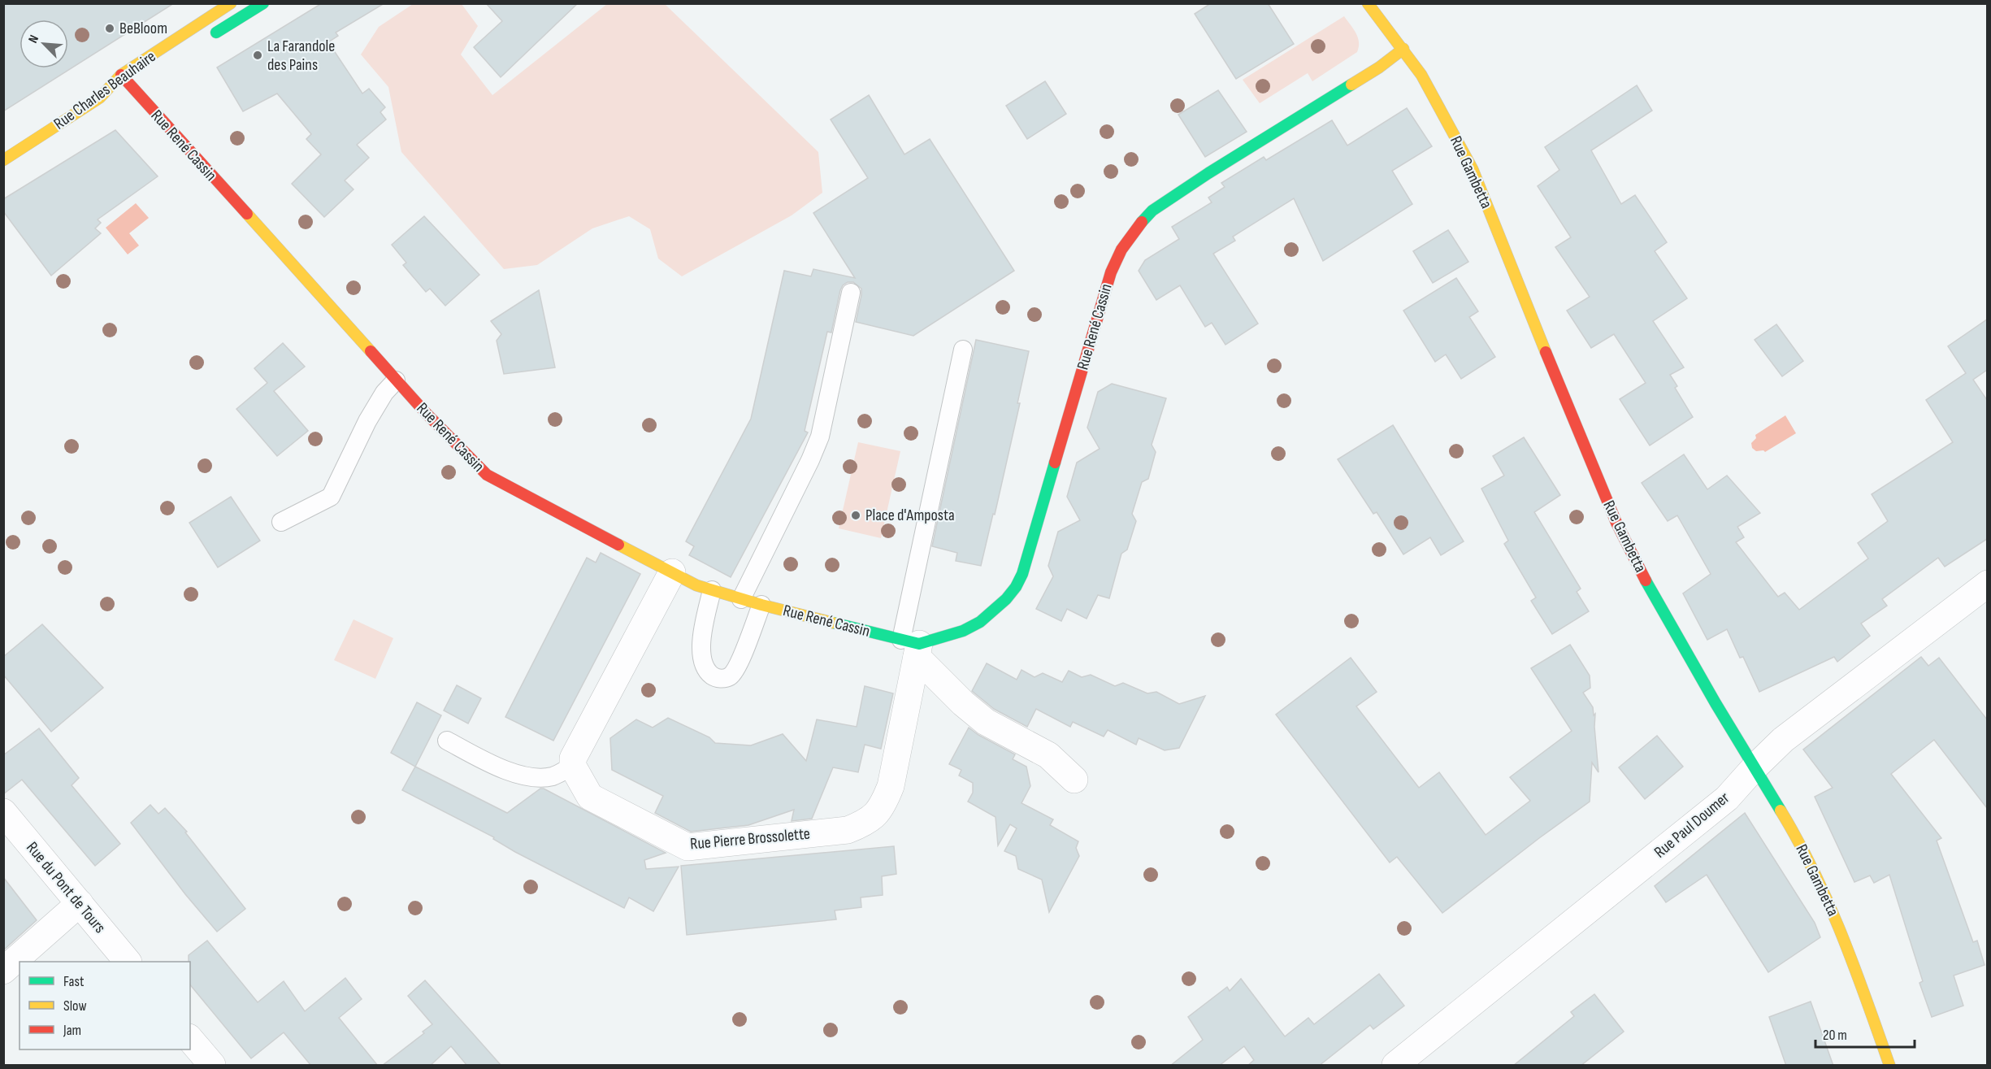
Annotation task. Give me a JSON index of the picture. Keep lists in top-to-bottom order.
{
  "streets": {
    "street": [
      "Rue Charles Beauhaire",
      "Rue René Cassin",
      "Rue Gambetta",
      "Rue Paul Doumer",
      "Rue Pierre Brossolette",
      "Rue du Pont de Tours"
    ]
  },
  "crossings": [
    ["Rue Charles Beauhaire", "Rue René Cassin"],
    ["Rue René Cassin", "Rue Gambetta"],
    ["Rue René Cassin", "Rue Pierre Brossolette"],
    ["Rue Gambetta", "Rue Paul Doumer"]
  ],
  "places": ["BeBloom", "La Farandole des Pains", "Place d'Amposta"],
  "legend": ["Fast", "Slow", "Jam"],
  "scale_bar": "20 m",
  "north": "top left"
}
